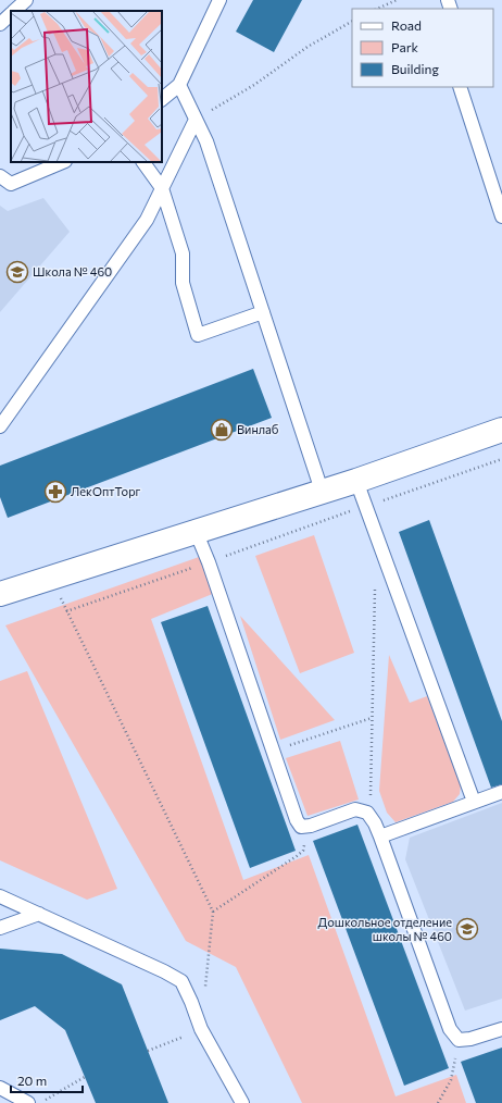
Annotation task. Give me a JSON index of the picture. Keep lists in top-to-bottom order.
{
  "places": {
    "school or university": ["Школа № 460", "Дошкольное отделение школы № 460"],
    "shop": ["Винлаб"],
    "pharmacy": ["ЛекОптТорг"]
  },
  "legend": ["Road", "Park", "Building"],
  "scale_bar": "20 m"
}
